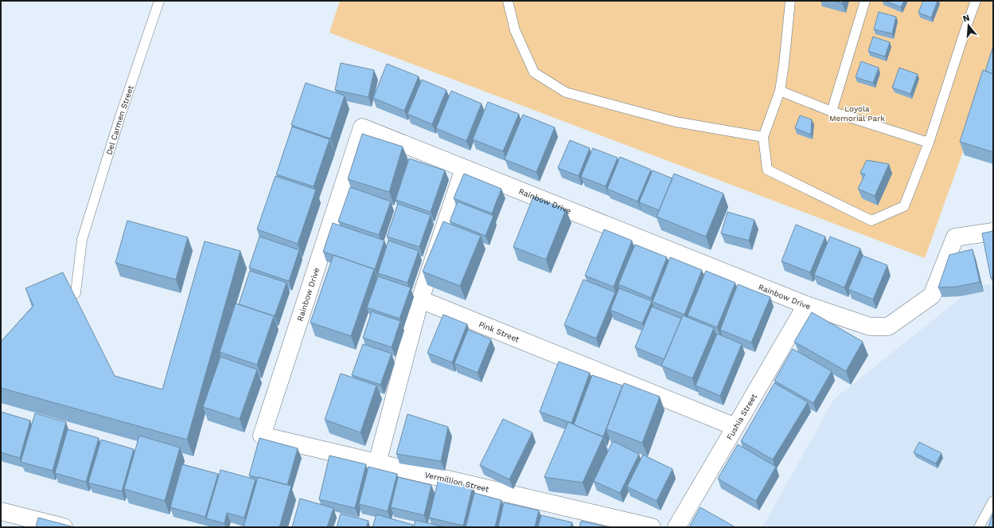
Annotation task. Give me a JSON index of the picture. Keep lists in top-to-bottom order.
{
  "streets": {
    "street": [
      "Rainbow Drive",
      "Pink Street",
      "Fushia Street",
      "Vermillion Street"
    ],
    "lane": ["Del Carmen Street"]
  },
  "crossings": [
    ["Rainbow Drive", "Fushia Street"],
    ["Rainbow Drive", "Vermillion Street"],
    ["Pink Street", "Fushia Street"]
  ],
  "parks": ["Loyola Memorial Park"],
  "north": "top"
}
